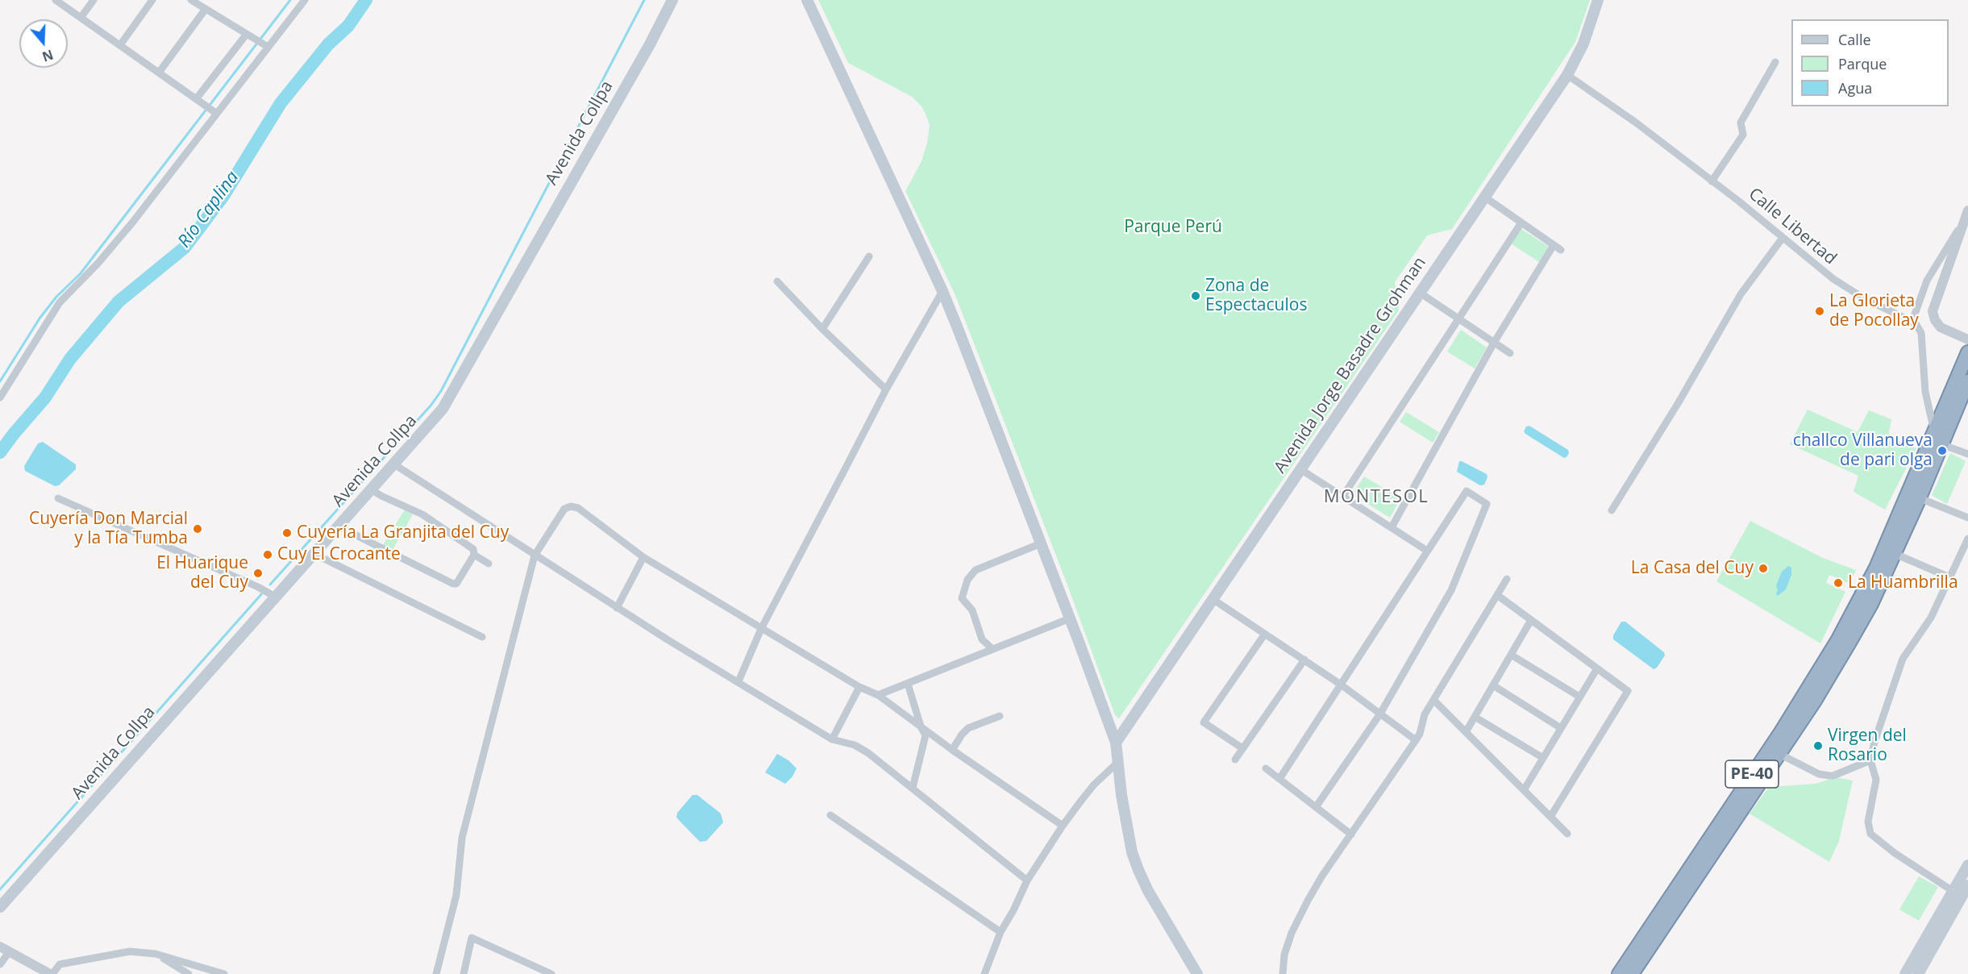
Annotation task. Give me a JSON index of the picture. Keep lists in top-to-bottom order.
{
  "streets": {
    "highway": ["PE-40"],
    "main road": ["Avenida Collpa", "Avenida Jorge Basadre Grohman"],
    "street": ["Calle Libertad"]
  },
  "crossings": [
    ["Calle Libertad", "Avenida Jorge Basadre Grohman"]
  ],
  "districts": ["MONTESOL"],
  "water": ["Río Caplina"],
  "parks": ["Parque Perú"],
  "places": [
    "Zona de Espectaculos",
    "La Glorieta de Pocollay",
    "challco Villanueva de pari olga",
    "Cuyería Don Marcial y la Tía Tumba",
    "Cuyería La Granjita del Cuy",
    "Cuy El Crocante",
    "La Casa del Cuy",
    "El Huarique del Cuy",
    "La Huambrilla",
    "Virgen del Rosario"
  ],
  "legend": ["Calle", "Parque", "Agua"],
  "north": "bottom"
}
